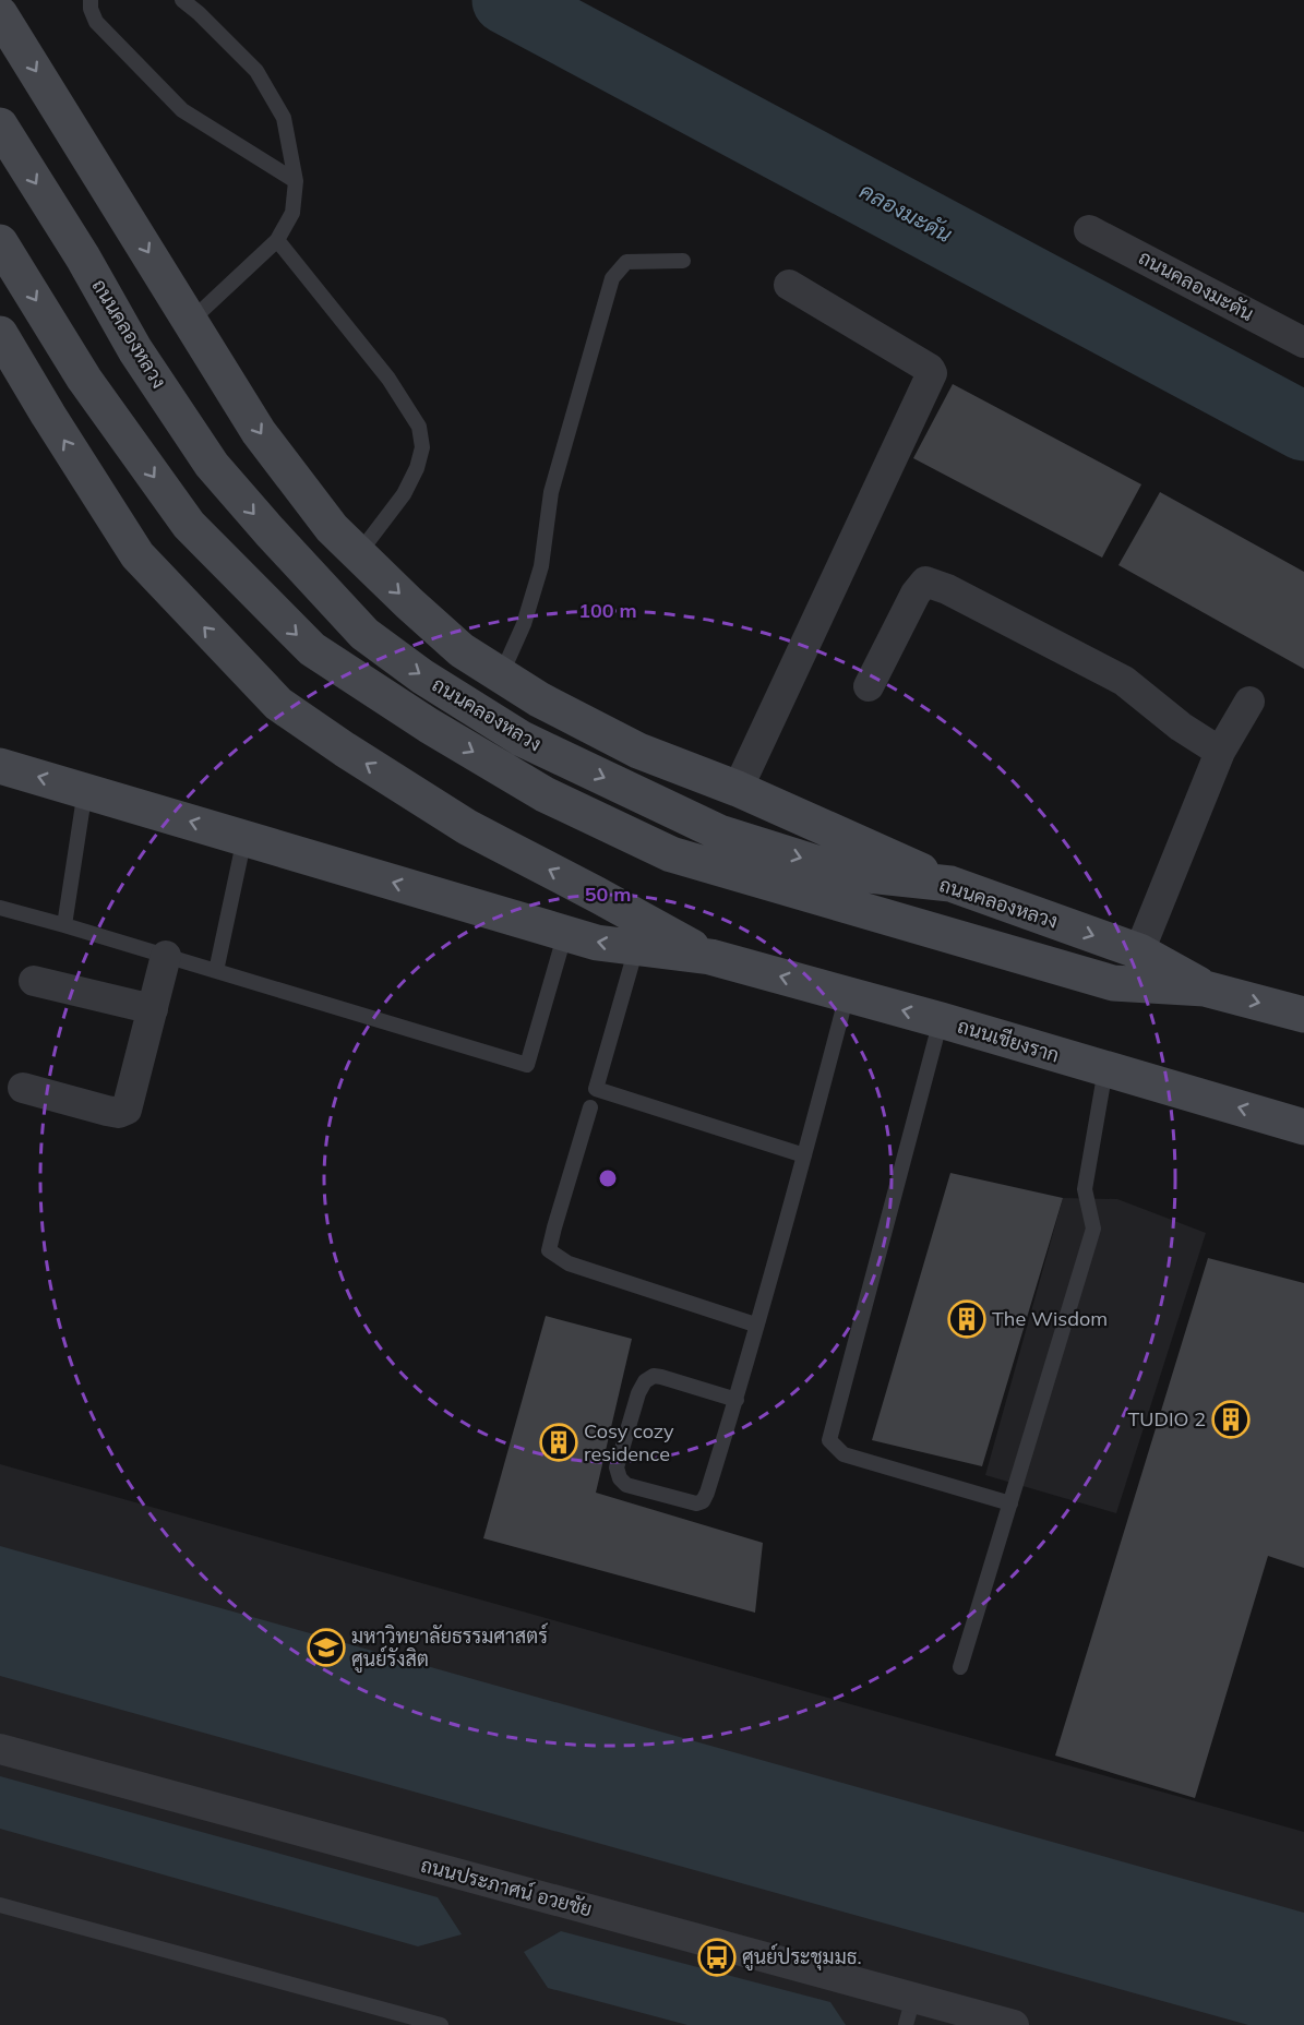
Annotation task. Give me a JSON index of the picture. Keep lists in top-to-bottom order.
{
  "streets": {
    "main road": ["ถนนคลองหลวง", "ถนนเชียงราก"],
    "street": ["ถนนคลองมะดัน", "ถนนประภาศน์ อวยชัย"]
  },
  "water": ["คลองมะดัน"],
  "places": {
    "building": ["The Wisdom", "TUDIO 2", "Cosy cozy residence"],
    "school or university": ["มหาวิทยาลัยธรรมศาสตร์ ศูนย์รังสิต"],
    "bus stop": ["ศูนย์ประชุมมธ."]
  },
  "rings": ["100 m", "50 m"]
}
